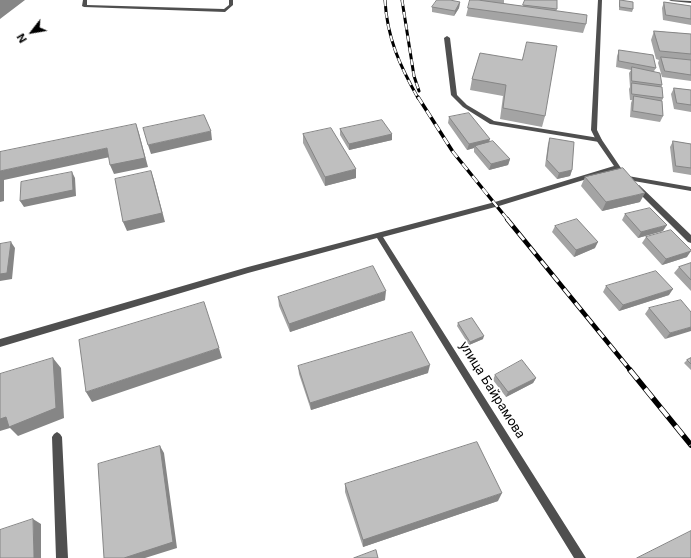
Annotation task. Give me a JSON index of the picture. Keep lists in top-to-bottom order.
{
  "streets": {
    "street": ["улица Байрамова"]
  },
  "north": "bottom left"
}
